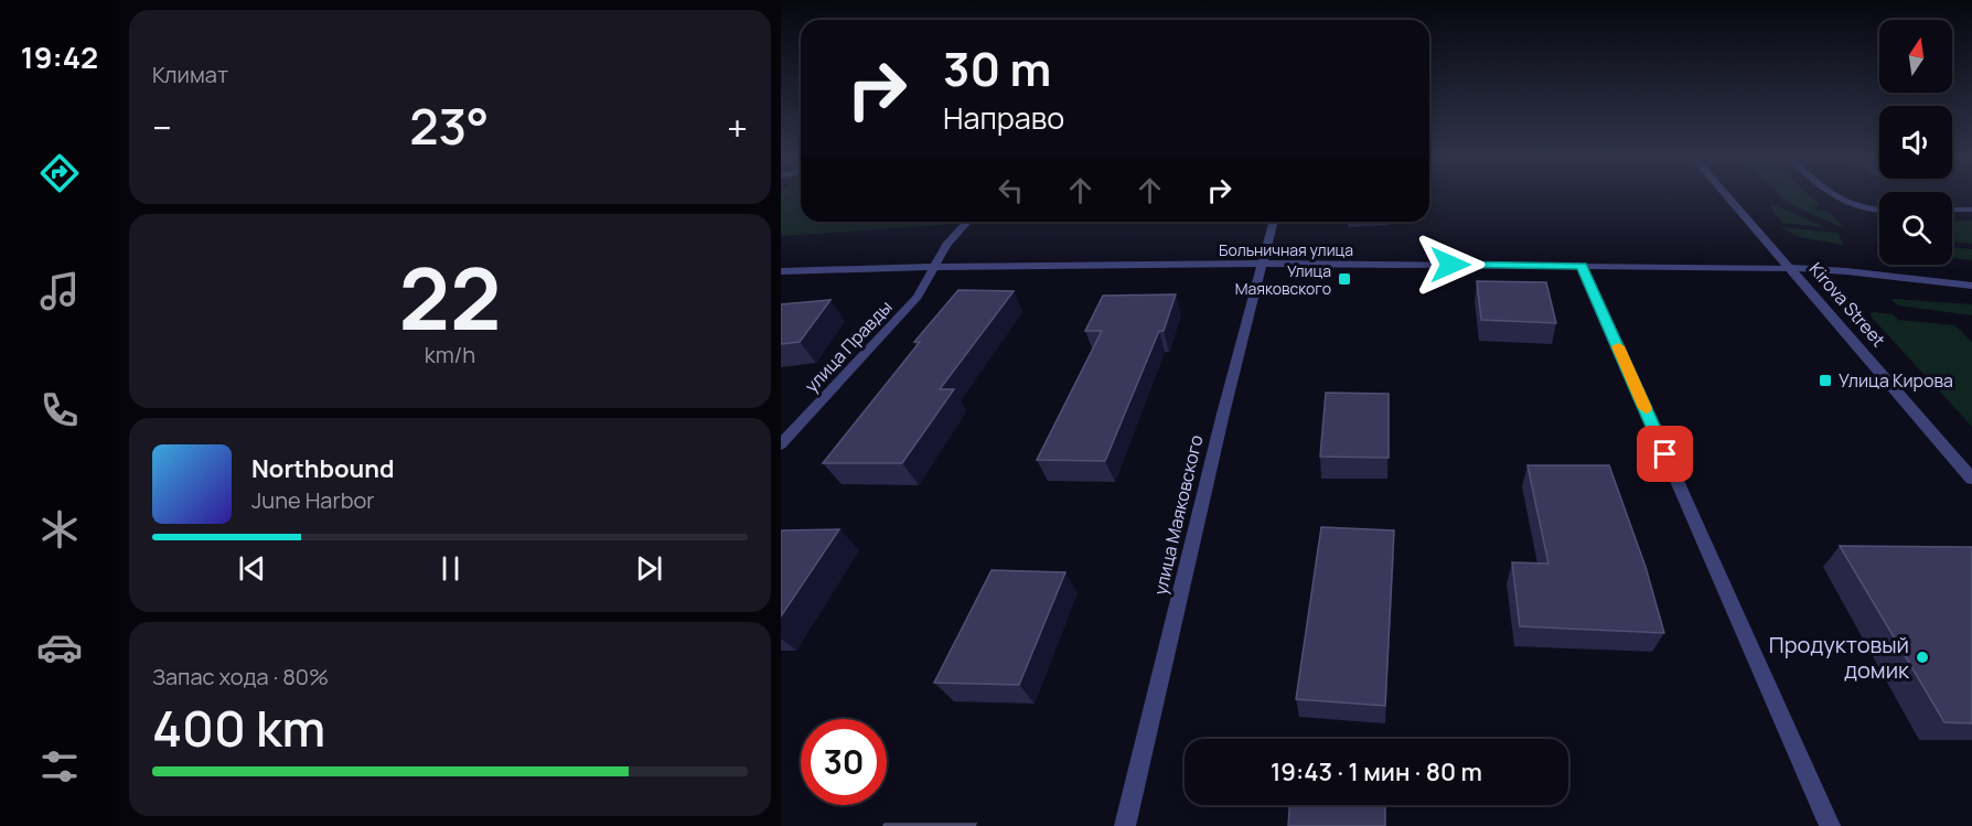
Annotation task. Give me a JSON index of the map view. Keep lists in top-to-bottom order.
{
  "streets": {
    "street": [
      "Больничная улица",
      "Kirova Street",
      "улица Правды",
      "улица Маяковского"
    ]
  },
  "crossings": [
    ["Больничная улица", "Kirova Street"],
    ["Больничная улица", "улица Правды"],
    ["Больничная улица", "улица Маяковского"]
  ],
  "places": {
    "transit": ["Улица Маяковского", "Улица Кирова"],
    "other": ["Продуктовый домик"]
  },
  "north": "top",
  "page": {
    "tabs": "19:42",
    "tile": [
      "Климат",
      ["22", "km/h"],
      ["Запас хода · 80%", "400 km"]
    ],
    "turn": ["30 m", "Направо"],
    "heat": ["−", "23°", "+"],
    "song": ["Northbound", "June Harbor"],
    "limit": "30",
    "trip": "19:43 · 1 мин · 80 m"
  }
}
